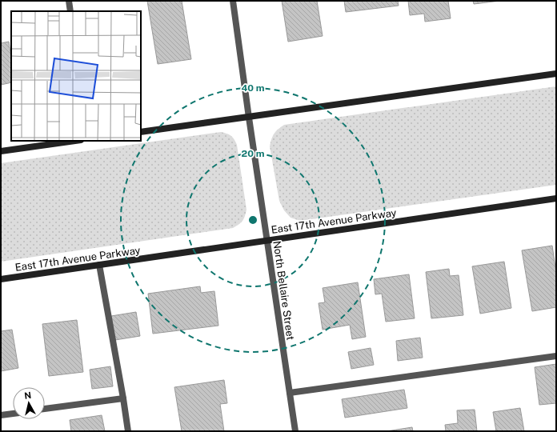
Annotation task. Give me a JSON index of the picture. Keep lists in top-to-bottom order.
{
  "streets": {
    "main road": ["East 17th Avenue Parkway"],
    "street": ["North Bellaire Street"]
  },
  "crossings": [
    ["East 17th Avenue Parkway", "North Bellaire Street"]
  ],
  "north": "top",
  "rings": ["40 m", "20 m"]
}
